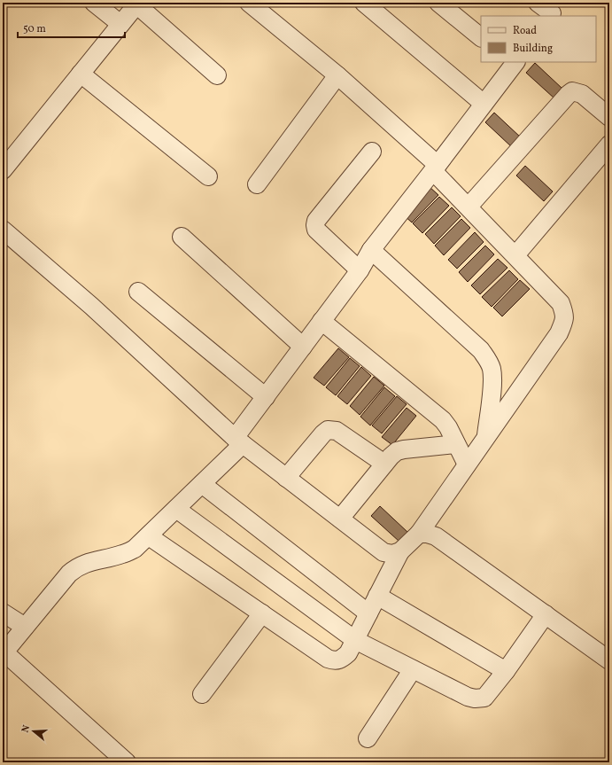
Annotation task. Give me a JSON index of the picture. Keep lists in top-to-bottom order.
{
  "legend": ["Road", "Building"],
  "scale_bar": "50 m",
  "north": "left"
}
